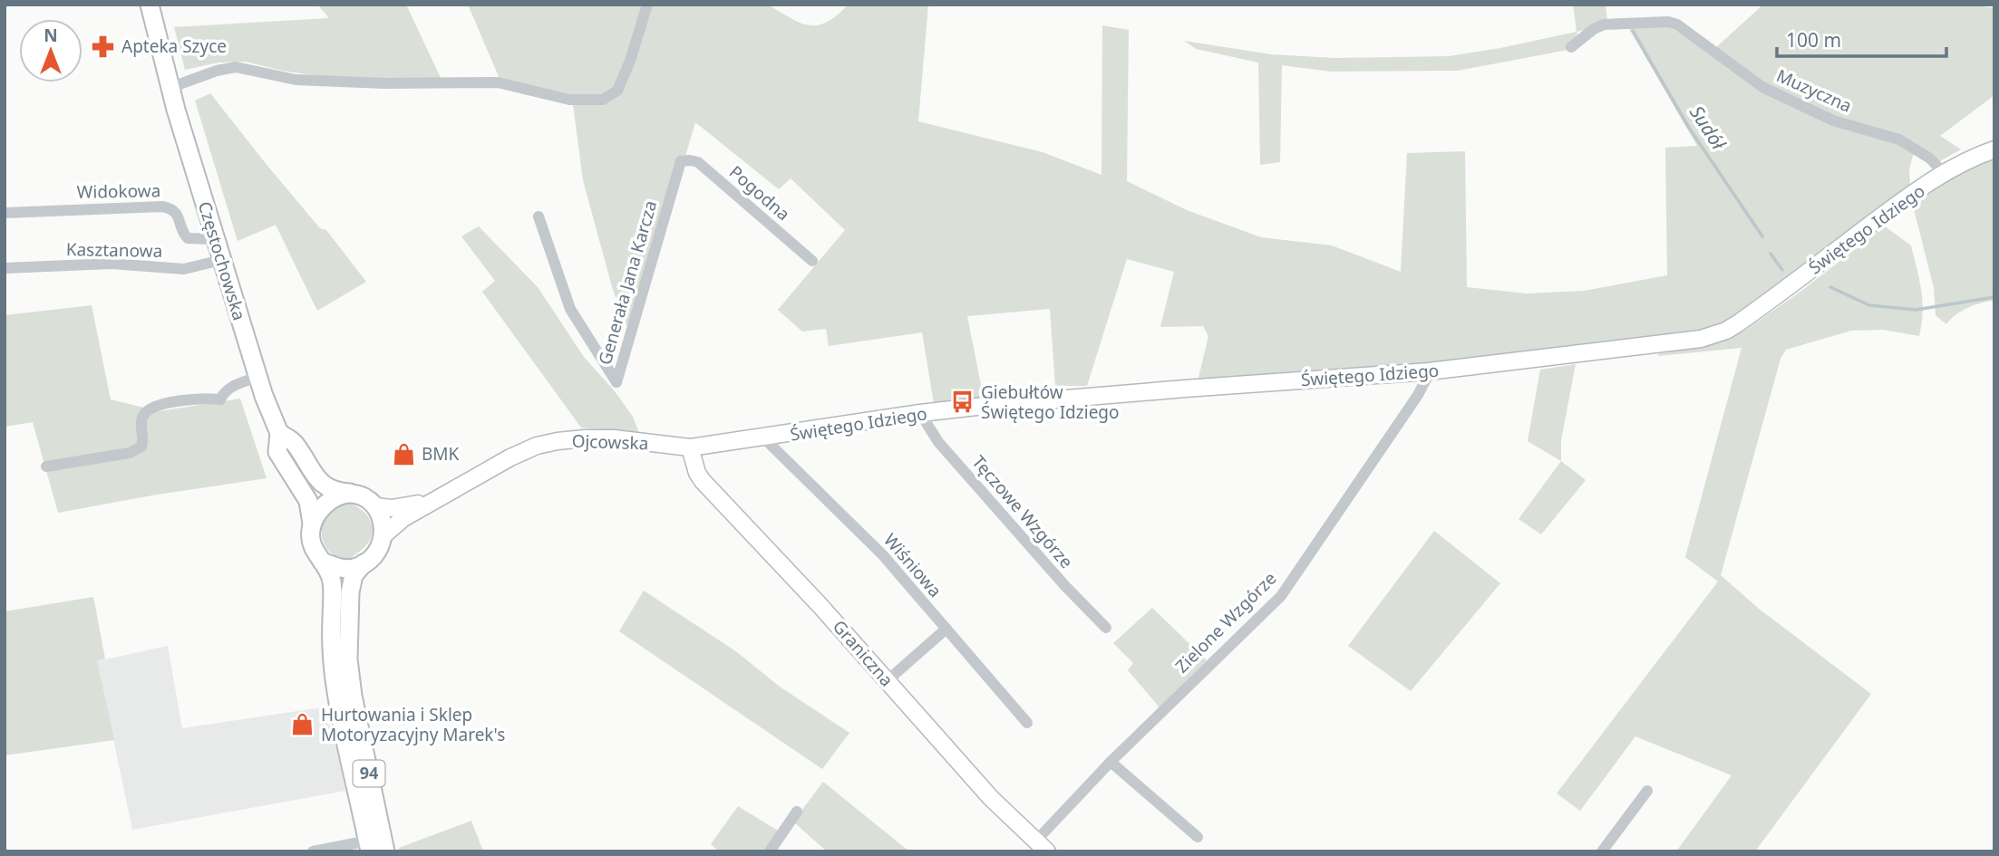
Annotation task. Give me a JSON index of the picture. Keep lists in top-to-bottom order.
{
  "streets": {
    "main road": ["Częstochowska", "94"],
    "street": [
      "Muzyczna",
      "Widokowa",
      "Pogodna",
      "Świętego Idziego",
      "Kasztanowa",
      "Generała Jana Karcza",
      "Ojcowska",
      "Tęczowe Wzgórze",
      "Wiśniowa",
      "Zielone Wzgórze",
      "Graniczna"
    ]
  },
  "crossings": [
    ["Muzyczna", "Świętego Idziego"],
    ["Widokowa", "Częstochowska"],
    ["Pogodna", "Generała Jana Karcza"],
    ["Świętego Idziego", "Ojcowska"],
    ["Świętego Idziego", "Tęczowe Wzgórze"],
    ["Świętego Idziego", "Wiśniowa"],
    ["Świętego Idziego", "Zielone Wzgórze"],
    ["Świętego Idziego", "Graniczna"],
    ["Kasztanowa", "Częstochowska"],
    ["Częstochowska", "Ojcowska"],
    ["Częstochowska", "94"],
    ["Ojcowska", "Graniczna"],
    ["Ojcowska", "94"],
    ["Zielone Wzgórze", "Graniczna"]
  ],
  "water": ["Sudół"],
  "places": {
    "pharmacy": ["Apteka Szyce"],
    "bus stop": ["Giebułtów Świętego Idziego"],
    "shop": ["BMK", "Hurtowania i Sklep Motoryzacyjny Marek's"]
  },
  "scale_bar": "100 m",
  "north": "top"
}
